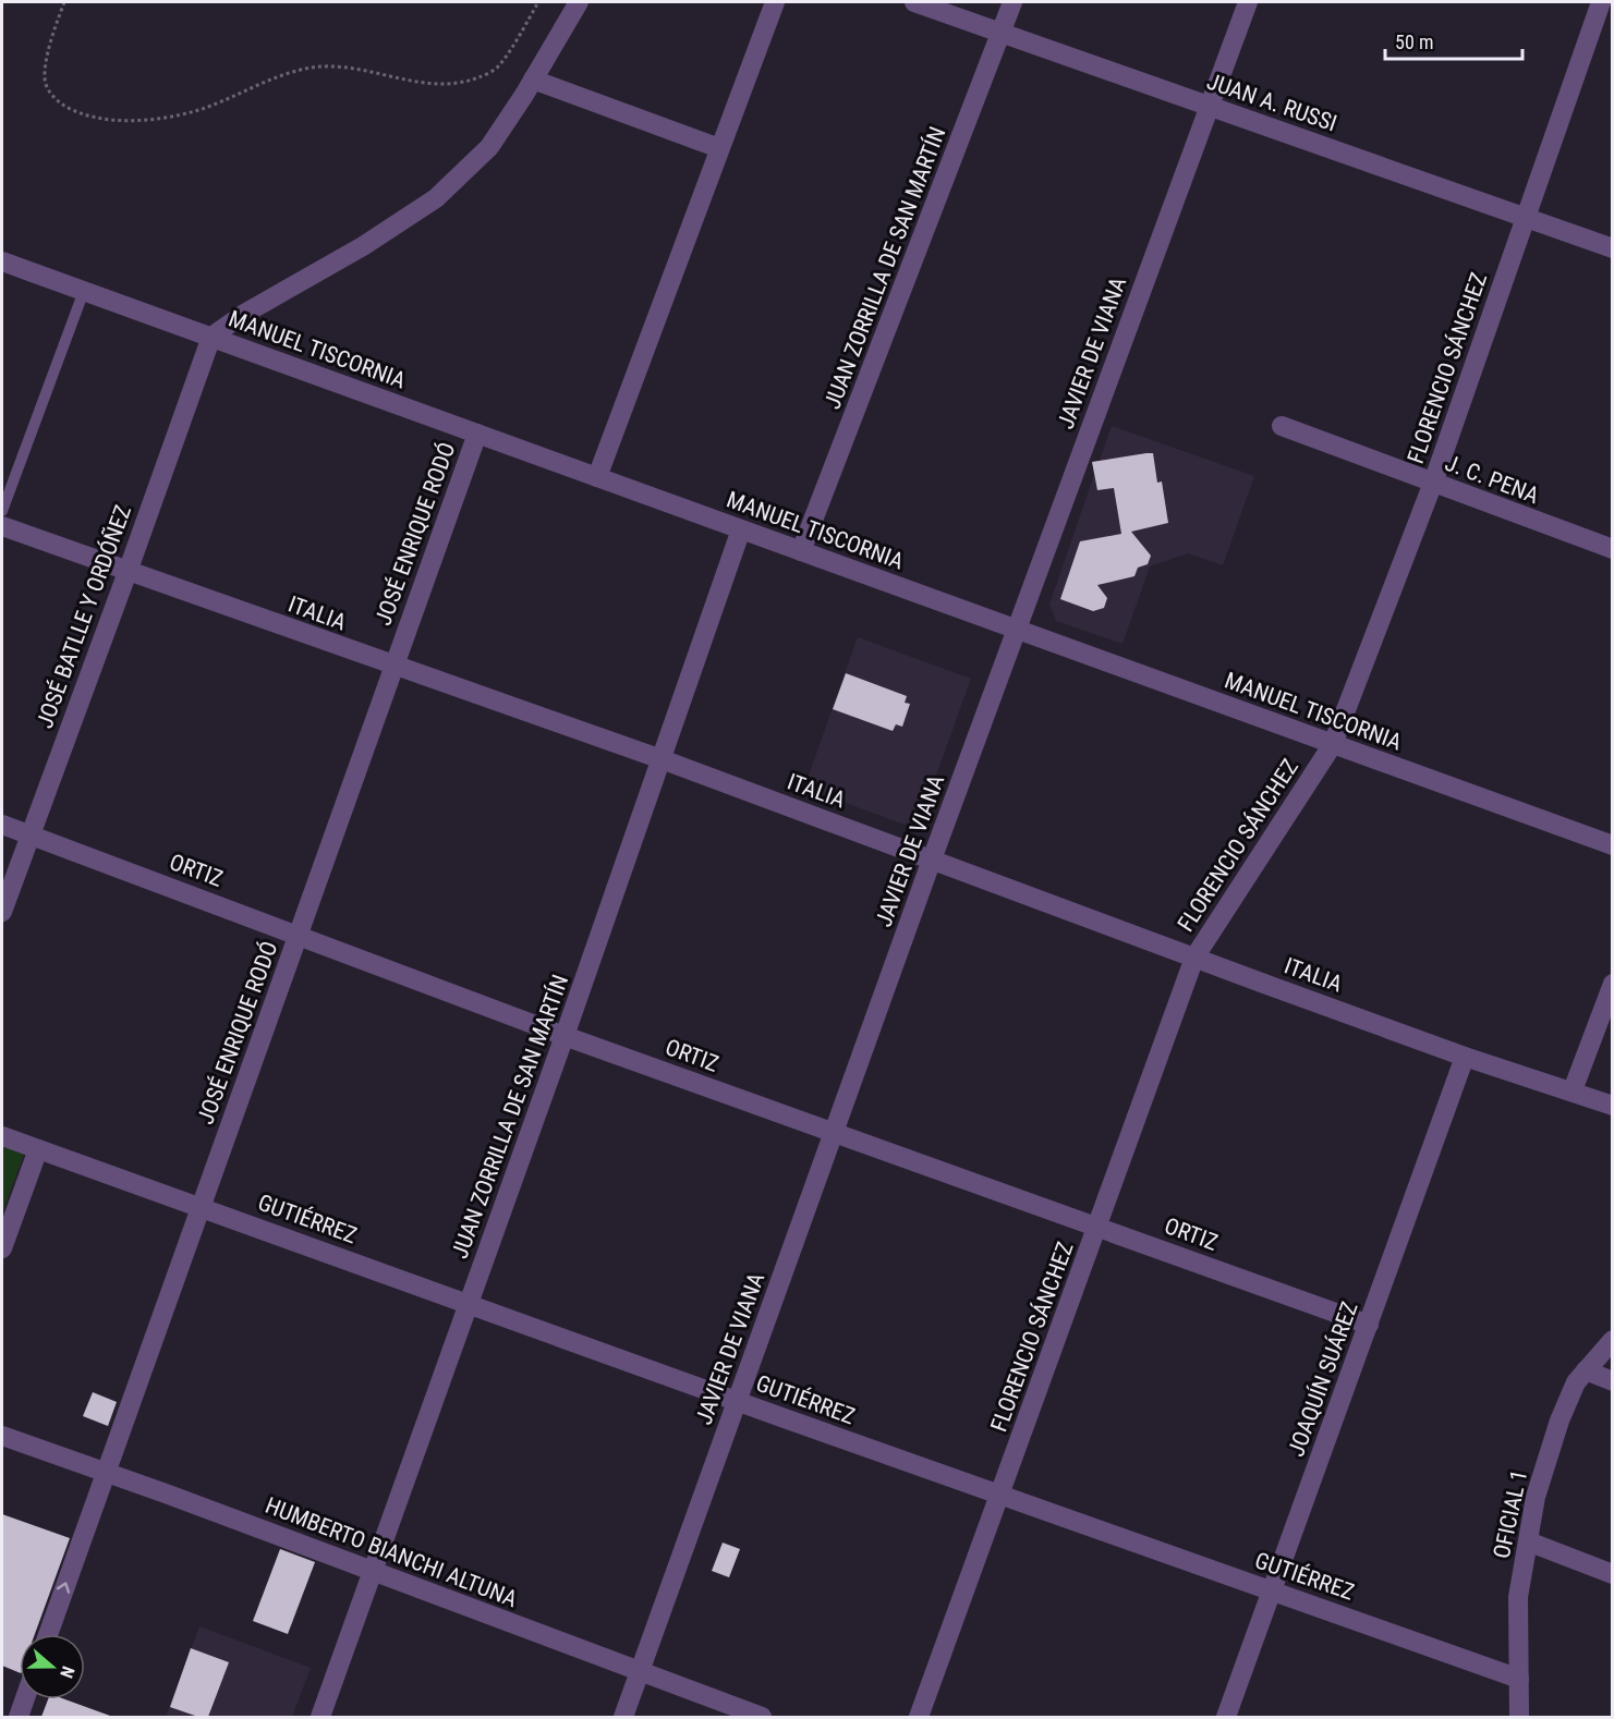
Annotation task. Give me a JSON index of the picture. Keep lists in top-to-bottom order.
{
  "streets": {
    "street": [
      "JUAN A. RUSSI",
      "JUAN ZORRILLA DE SAN MARTÍN",
      "MANUEL TISCORNIA",
      "JAVIER DE VIANA",
      "FLORENCIO SÁNCHEZ",
      "J. C. PENA",
      "JOSÉ ENRIQUE RODÓ",
      "ITALIA",
      "JOSÉ BATLLE Y ORDÓÑEZ",
      "ORTIZ",
      "GUTIÉRREZ",
      "JOAQUÍN SUÁREZ",
      "OFICIAL 1",
      "HUMBERTO BIANCHI ALTUNA"
    ]
  },
  "crossings": [
    ["JUAN A. RUSSI", "JUAN ZORRILLA DE SAN MARTÍN"],
    ["JUAN A. RUSSI", "JAVIER DE VIANA"],
    ["JUAN A. RUSSI", "FLORENCIO SÁNCHEZ"],
    ["JUAN ZORRILLA DE SAN MARTÍN", "MANUEL TISCORNIA"],
    ["JUAN ZORRILLA DE SAN MARTÍN", "ITALIA"],
    ["JUAN ZORRILLA DE SAN MARTÍN", "ORTIZ"],
    ["JUAN ZORRILLA DE SAN MARTÍN", "GUTIÉRREZ"],
    ["JUAN ZORRILLA DE SAN MARTÍN", "HUMBERTO BIANCHI ALTUNA"],
    ["MANUEL TISCORNIA", "JAVIER DE VIANA"],
    ["MANUEL TISCORNIA", "FLORENCIO SÁNCHEZ"],
    ["MANUEL TISCORNIA", "JOSÉ ENRIQUE RODÓ"],
    ["MANUEL TISCORNIA", "JOSÉ BATLLE Y ORDÓÑEZ"],
    ["JAVIER DE VIANA", "ITALIA"],
    ["JAVIER DE VIANA", "ORTIZ"],
    ["JAVIER DE VIANA", "GUTIÉRREZ"],
    ["JAVIER DE VIANA", "HUMBERTO BIANCHI ALTUNA"],
    ["FLORENCIO SÁNCHEZ", "J. C. PENA"],
    ["FLORENCIO SÁNCHEZ", "ITALIA"],
    ["FLORENCIO SÁNCHEZ", "ORTIZ"],
    ["FLORENCIO SÁNCHEZ", "GUTIÉRREZ"],
    ["JOSÉ ENRIQUE RODÓ", "ITALIA"],
    ["JOSÉ ENRIQUE RODÓ", "ORTIZ"],
    ["JOSÉ ENRIQUE RODÓ", "GUTIÉRREZ"],
    ["JOSÉ ENRIQUE RODÓ", "HUMBERTO BIANCHI ALTUNA"],
    ["ITALIA", "JOSÉ BATLLE Y ORDÓÑEZ"],
    ["ITALIA", "JOAQUÍN SUÁREZ"],
    ["JOSÉ BATLLE Y ORDÓÑEZ", "ORTIZ"],
    ["ORTIZ", "JOAQUÍN SUÁREZ"],
    ["GUTIÉRREZ", "JOAQUÍN SUÁREZ"],
    ["GUTIÉRREZ", "OFICIAL 1"]
  ],
  "scale_bar": "50 m",
  "north": "right"
}
